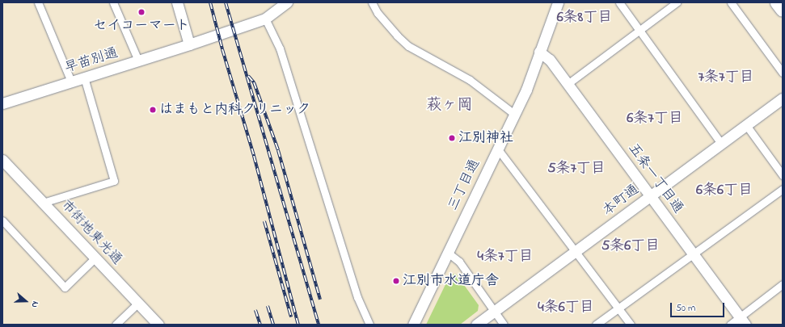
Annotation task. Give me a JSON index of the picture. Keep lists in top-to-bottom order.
{
  "streets": {
    "street": [
      "早苗別通",
      "五条一丁目通",
      "三丁目通",
      "本町通",
      "市街地東光通"
    ]
  },
  "crossings": [
    ["五条一丁目通", "三丁目通"],
    ["五条一丁目通", "本町通"]
  ],
  "districts": [
    "6条8丁目",
    "7条7丁目",
    "萩ヶ岡",
    "6条7丁目",
    "5条7丁目",
    "6条6丁目",
    "5条6丁目",
    "4条7丁目",
    "4条6丁目"
  ],
  "places": [
    "セイコーマート",
    "はまもと内科クリニック",
    "江別神社",
    "江別市水道庁舎"
  ],
  "scale_bar": "50 m",
  "north": "right"
}
